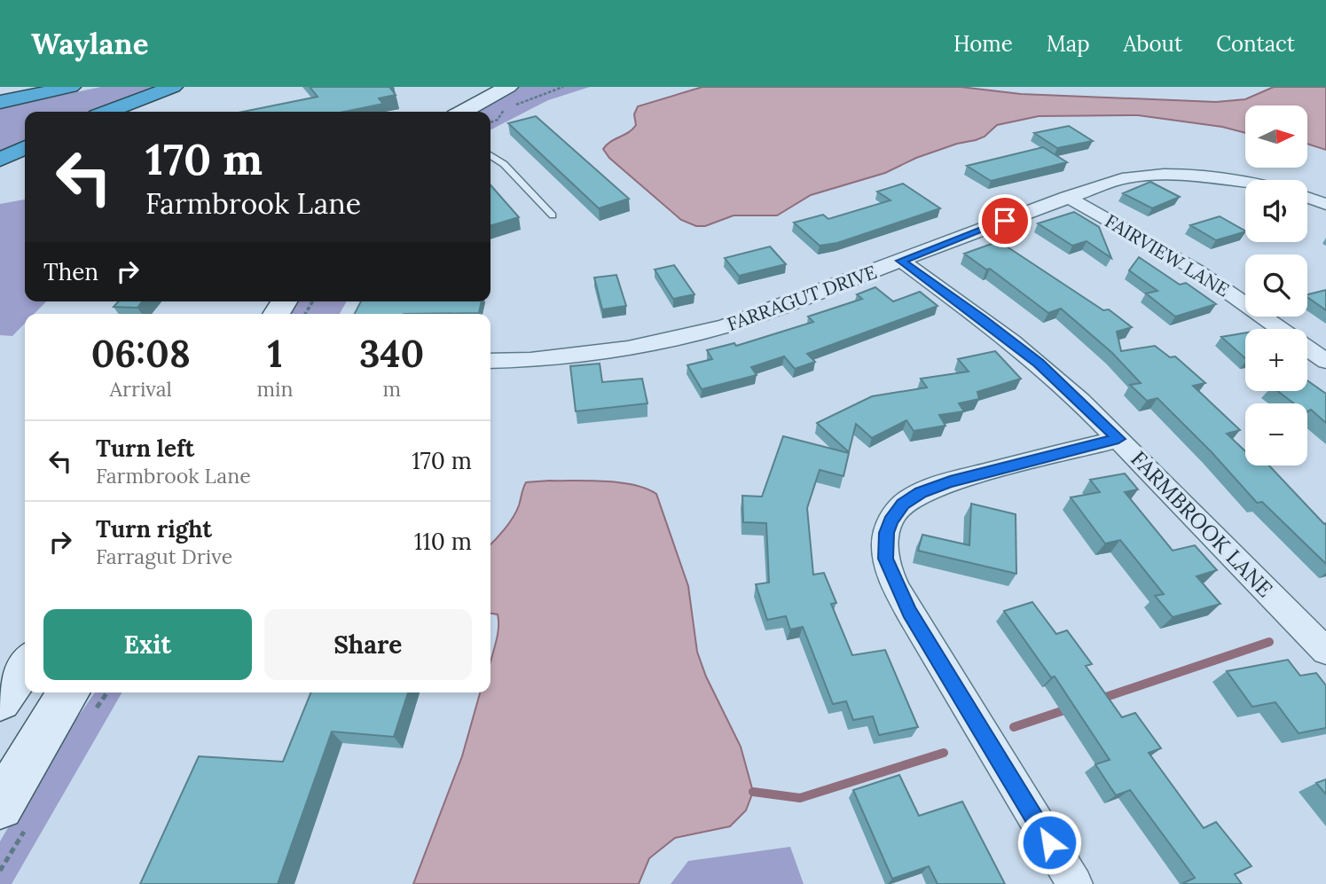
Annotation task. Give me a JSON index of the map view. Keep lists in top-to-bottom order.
{
  "streets": {
    "street": ["FAIRVIEW LANE", "FARRAGUT DRIVE", "FARMBROOK LANE"]
  },
  "crossings": [
    ["FAIRVIEW LANE", "FARRAGUT DRIVE"],
    ["FARRAGUT DRIVE", "FARMBROOK LANE"]
  ],
  "north": "right",
  "page": {
    "header": "Waylane",
    "nav": [
      "Home",
      "Map",
      "About",
      "Contact"
    ],
    "map_buttons": ["+", "−"],
    "turn": ["170 m", "Farmbrook Lane"],
    "then": "Then",
    "eta": [
      "06:08",
      "Arrival",
      "1",
      "min",
      "340",
      "m"
    ],
    "list": [
      {
        "name": "Turn left",
        "note": "Farmbrook Lane",
        "value": "170 m"
      },
      {
        "name": "Turn right",
        "note": "Farragut Drive",
        "value": "110 m"
      }
    ],
    "buttons": ["Exit", "Share"]
  }
}
